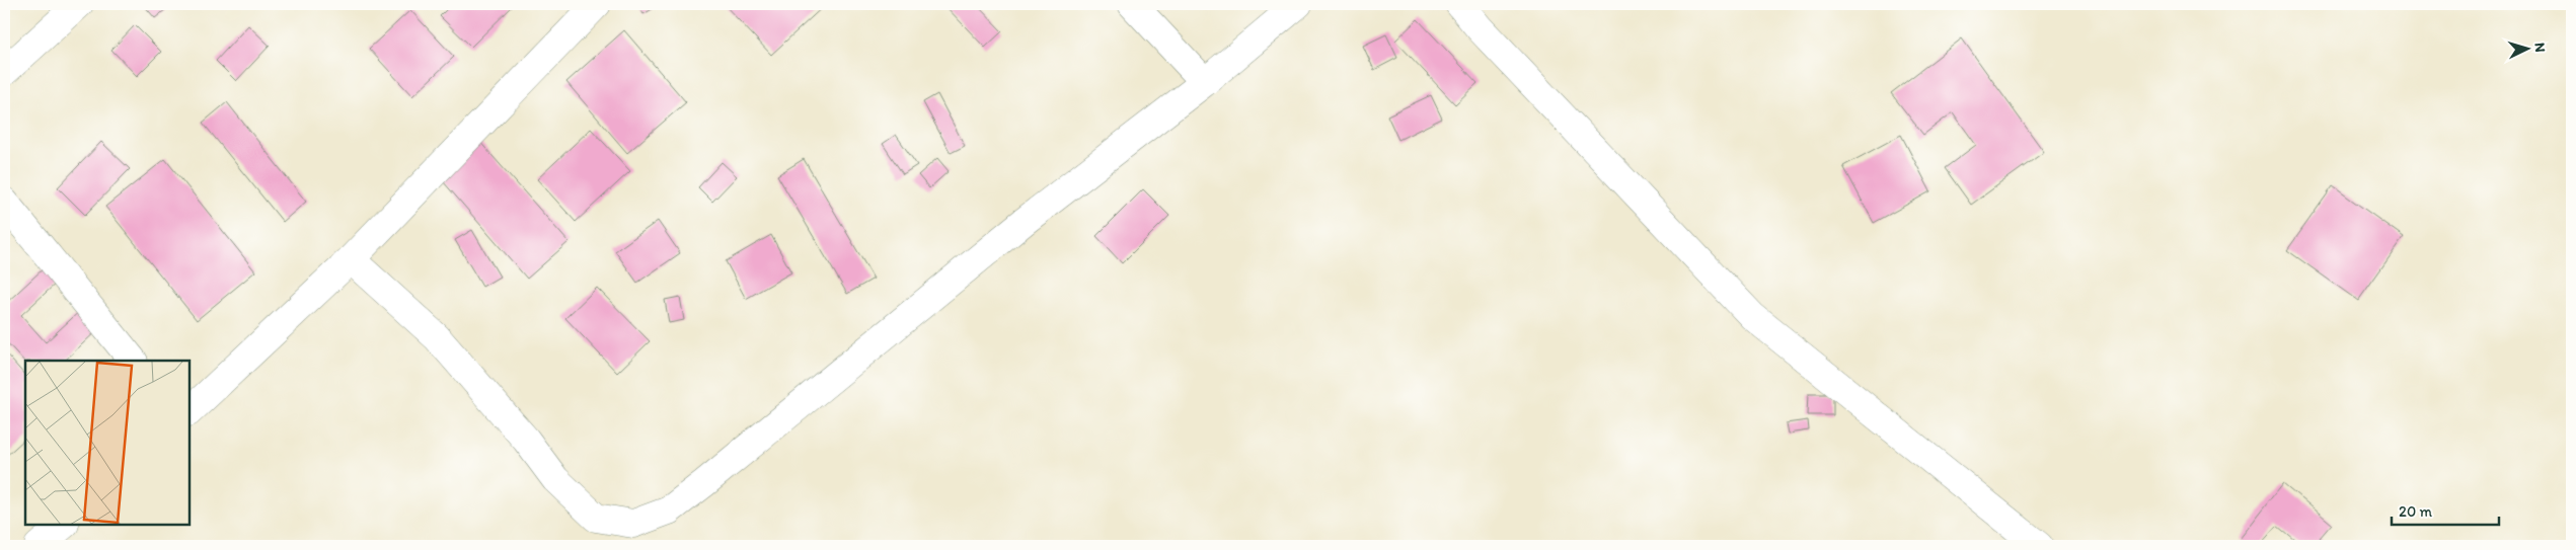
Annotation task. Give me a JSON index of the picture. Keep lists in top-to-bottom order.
{
  "scale_bar": "20 m",
  "north": "right"
}
